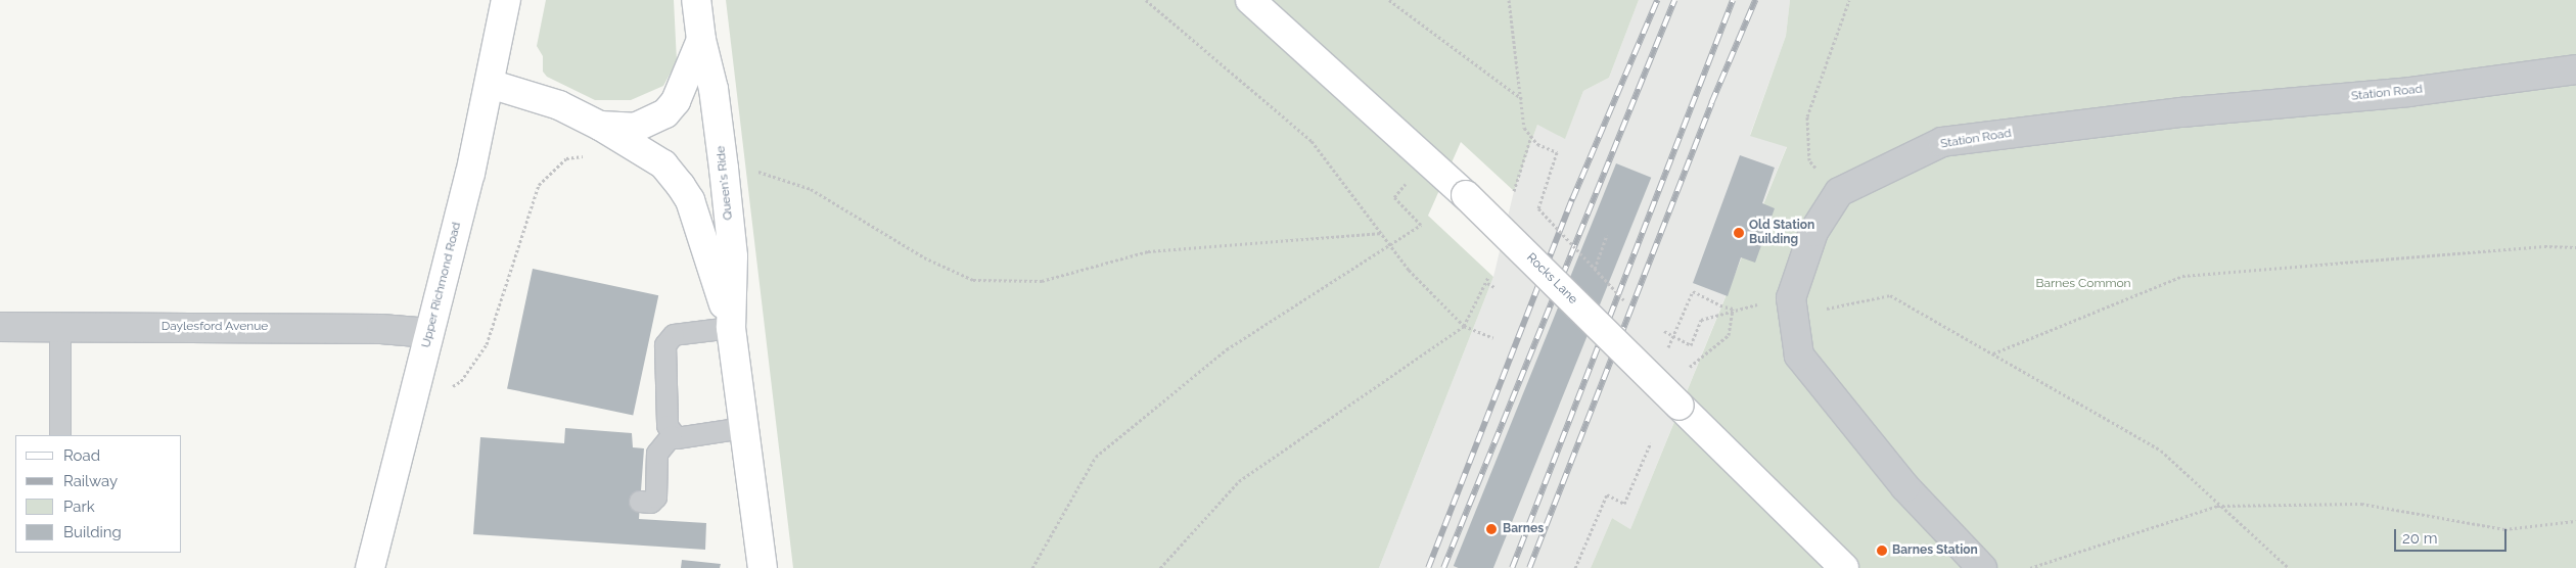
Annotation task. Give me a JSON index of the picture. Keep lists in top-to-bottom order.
{
  "streets": {
    "main road": ["Queen's Ride", "Rocks Lane", "Upper Richmond Road"],
    "street": ["Station Road", "Daylesford Avenue"]
  },
  "crossings": [
    ["Queen's Ride", "Upper Richmond Road"],
    ["Upper Richmond Road", "Daylesford Avenue"]
  ],
  "parks": ["Barnes Common"],
  "places": ["Old Station Building", "Barnes", "Barnes Station"],
  "legend": [
    "Road",
    "Railway",
    "Park",
    "Building"
  ],
  "scale_bar": "20 m"
}
